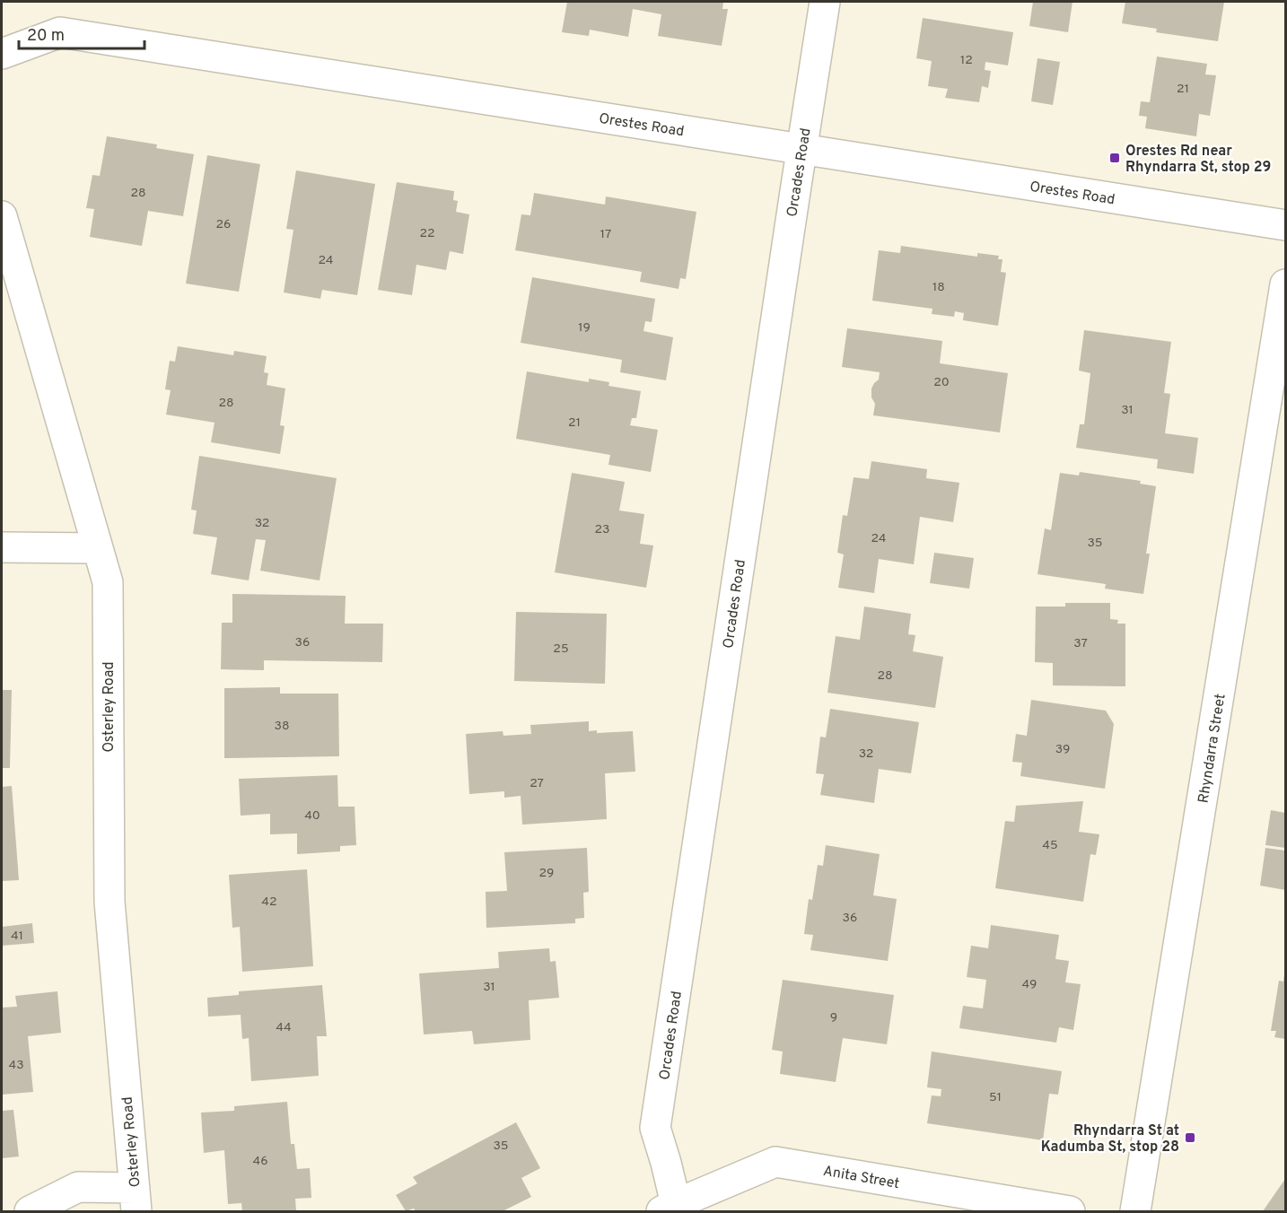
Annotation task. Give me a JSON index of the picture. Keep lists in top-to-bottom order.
{
  "streets": {
    "street": [
      "Orestes Road",
      "Orcades Road",
      "Osterley Road",
      "Rhyndarra Street",
      "Anita Street"
    ]
  },
  "crossings": [
    ["Orestes Road", "Orcades Road"],
    ["Orcades Road", "Anita Street"]
  ],
  "places": {
    "transit": ["Orestes Rd near Rhyndarra St, stop 29", "Rhyndarra St at Kadumba St, stop 28"]
  },
  "house_numbers": [
    "12",
    "21",
    "28",
    "26",
    "22",
    "17",
    "24",
    "18",
    "19",
    "20",
    "28",
    "31",
    "21",
    "32",
    "23",
    "24",
    "35",
    "36",
    "37",
    "25",
    "28",
    "38",
    "39",
    "32",
    "27",
    "40",
    "45",
    "29",
    "42",
    "36",
    "41",
    "49",
    "31",
    "9",
    "44",
    "43",
    "51",
    "35",
    "46"
  ],
  "scale_bar": "20 m"
}
